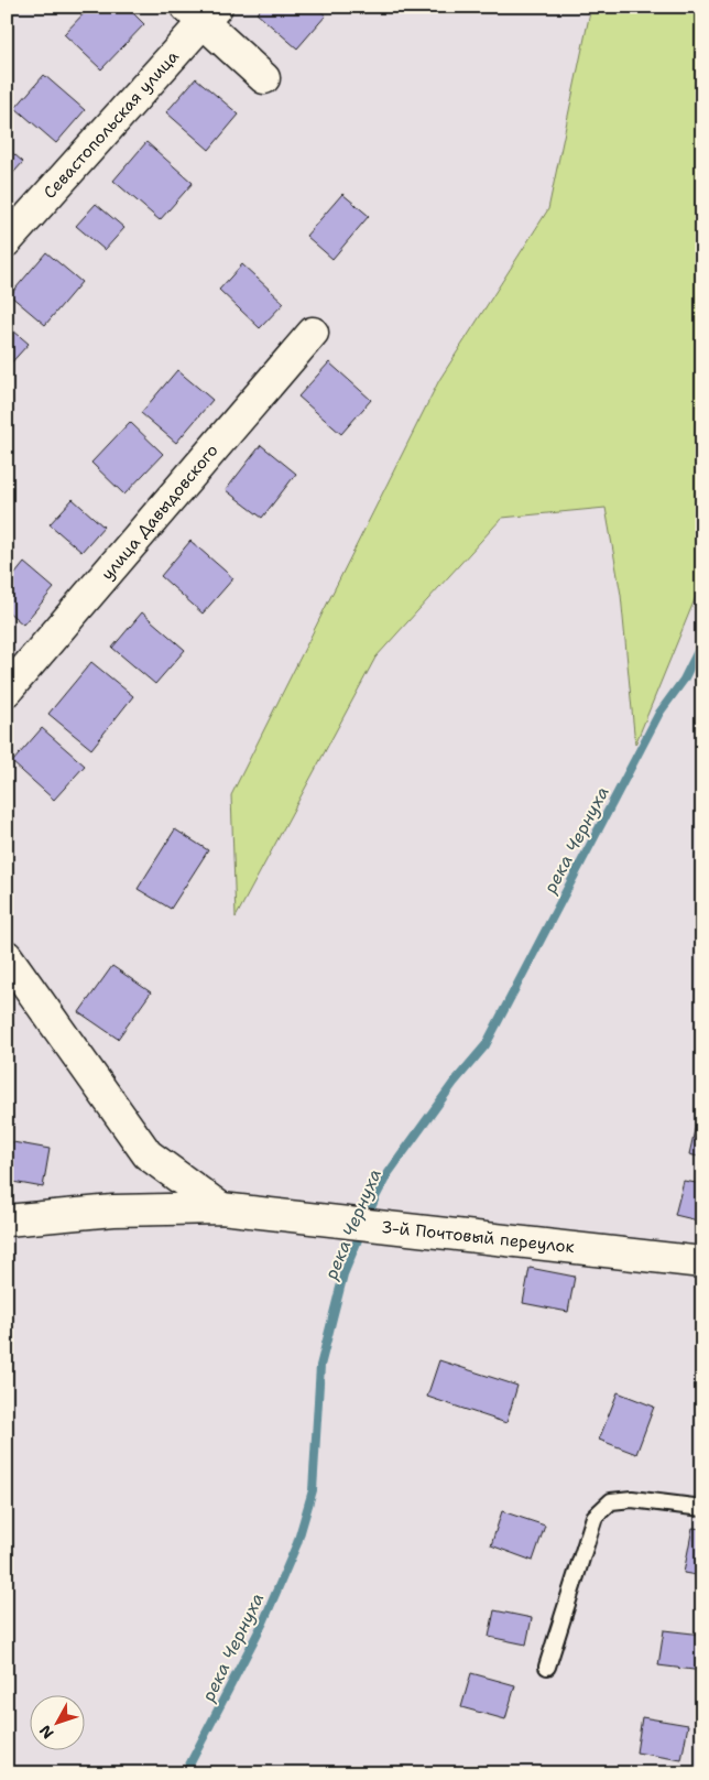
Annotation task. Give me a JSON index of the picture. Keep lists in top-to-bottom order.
{
  "streets": {
    "street": ["Севастопольская улица", "улица Давыдовского", "3-й Почтовый переулок"]
  },
  "water": ["река Чернуха"],
  "north": "bottom left"
}
